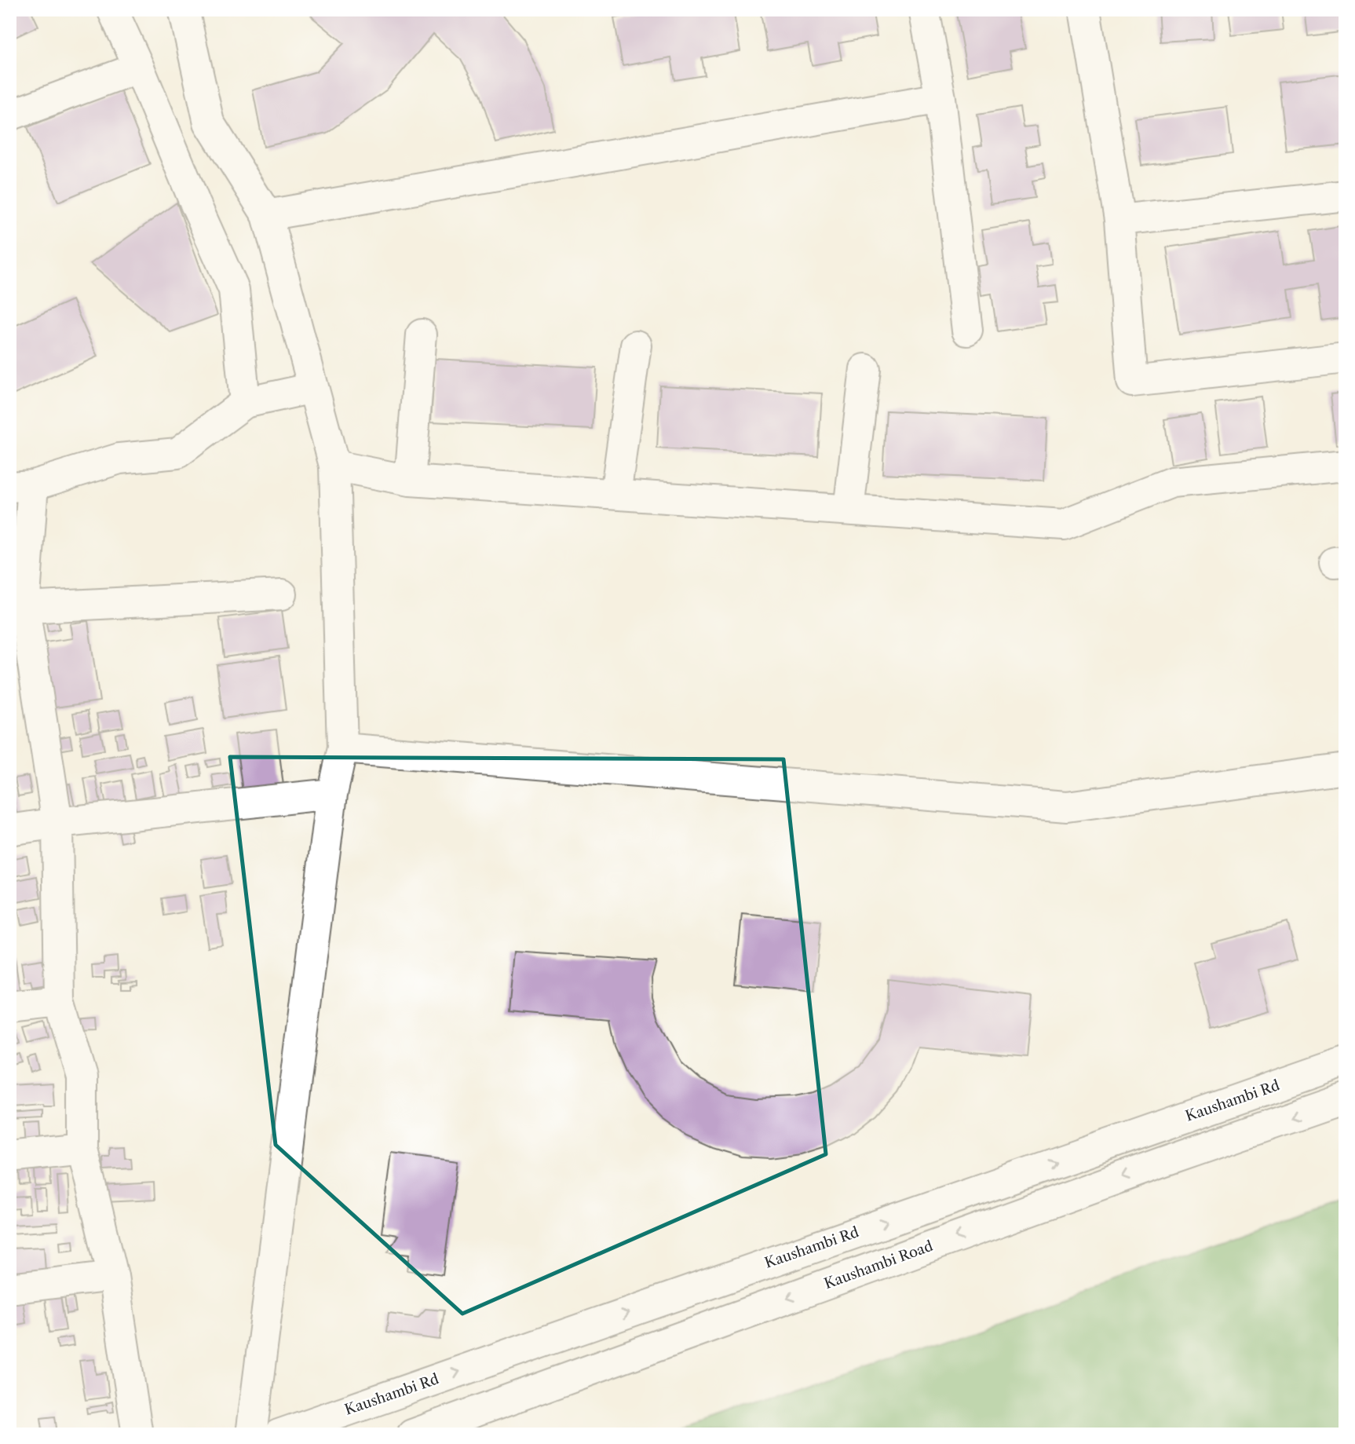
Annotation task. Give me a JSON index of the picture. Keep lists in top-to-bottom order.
{
  "streets": {
    "street": ["Kaushambi Rd", "Kaushambi Road"]
  },
  "one_way": ["Kaushambi Rd", "Kaushambi Road"]
}
